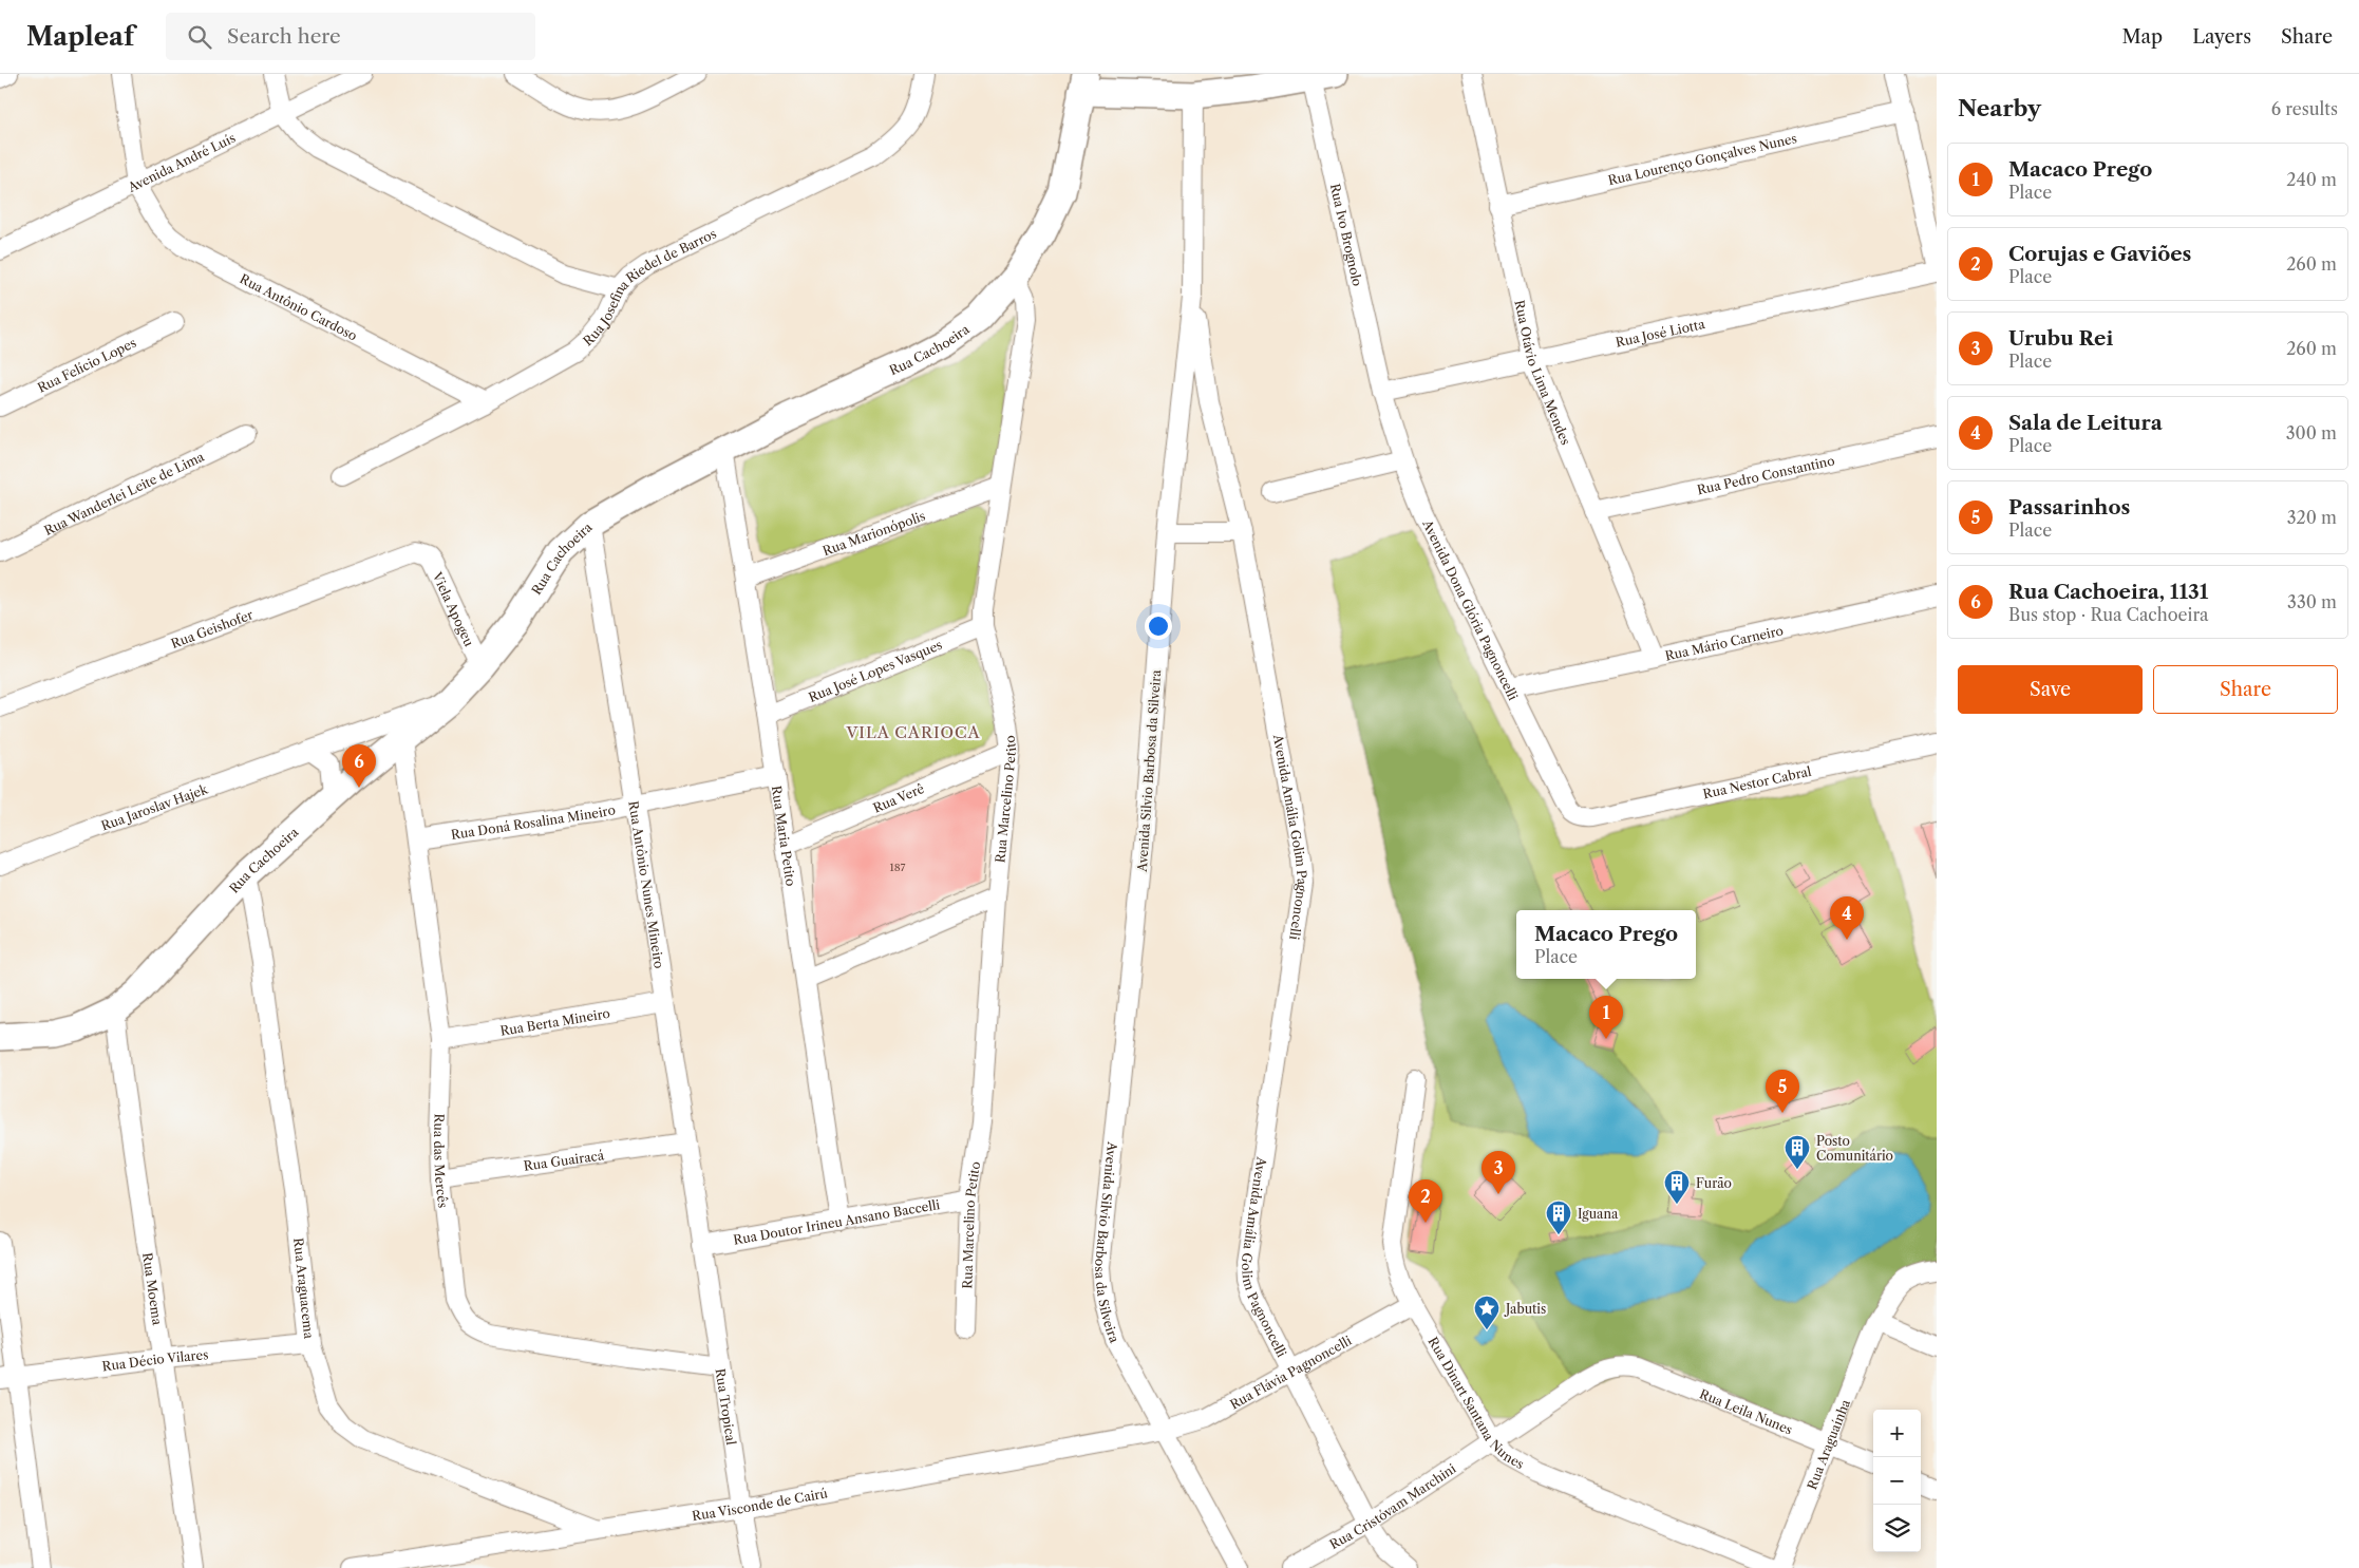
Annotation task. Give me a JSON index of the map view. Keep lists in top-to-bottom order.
{
  "streets": {
    "main road": ["Rua Cachoeira"],
    "street": [
      "Rua Lourenço Gonçalves Nunes",
      "Avenida André Luís",
      "Rua Ivo Brognolo",
      "Rua Josefina Riedel de Barros",
      "Rua Antônio Cardoso",
      "Rua José Liotta",
      "Rua Felício Lopes",
      "Rua Otávio Lima Mendes",
      "Rua Pedro Constantino",
      "Rua Wanderlei Leite de Lima",
      "Rua Marionópolis",
      "Viela Apogeu",
      "Avenida Dona Glória Pagnoncelli",
      "Rua Geishofer",
      "Rua Mário Carneiro",
      "Rua José Lopes Vasques",
      "Avenida Silvio Barbosa da Silveira",
      "Rua Nestor Cabral",
      "Rua Verê",
      "Rua Marcelino Petito",
      "Rua Jaroslav Hajek",
      "Rua Doná Rosalina Mineiro",
      "Rua Maria Petito",
      "Avenida Amália Golim Pagnoncelli",
      "Rua Antônio Nunes Mineiro",
      "Rua Berta Mineiro",
      "Rua Guairacá",
      "Rua das Mercês",
      "Rua Doutor Irineu Ansano Baccelli",
      "Rua Araguacema",
      "Rua Moema",
      "Rua Décio Vilares",
      "Rua Flávia Pagnoncelli",
      "Rua Dinart Santana Nunes",
      "Rua Tropical",
      "Rua Leila Nunes",
      "Rua Araguaínha",
      "Rua Visconde de Cairú",
      "Rua Cristóvam Marchini"
    ]
  },
  "crossings": [
    ["Rua Lourenço Gonçalves Nunes", "Rua Otávio Lima Mendes"],
    ["Avenida André Luís", "Rua Antônio Cardoso"],
    ["Rua Ivo Brognolo", "Rua José Liotta"],
    ["Rua Ivo Brognolo", "Avenida Dona Glória Pagnoncelli"],
    ["Rua Josefina Riedel de Barros", "Rua Antônio Cardoso"],
    ["Rua José Liotta", "Rua Otávio Lima Mendes"],
    ["Rua José Liotta", "Avenida Dona Glória Pagnoncelli"],
    ["Rua Cachoeira", "Viela Apogeu"],
    ["Rua Cachoeira", "Rua Marcelino Petito"],
    ["Rua Cachoeira", "Rua Jaroslav Hajek"],
    ["Rua Cachoeira", "Rua Maria Petito"],
    ["Rua Cachoeira", "Rua Antônio Nunes Mineiro"],
    ["Rua Cachoeira", "Rua das Mercês"],
    ["Rua Cachoeira", "Rua Araguacema"],
    ["Rua Cachoeira", "Rua Moema"],
    ["Rua Otávio Lima Mendes", "Rua Pedro Constantino"],
    ["Rua Otávio Lima Mendes", "Rua Mário Carneiro"],
    ["Rua Marionópolis", "Rua Marcelino Petito"],
    ["Rua Marionópolis", "Rua Maria Petito"],
    ["Viela Apogeu", "Rua Geishofer"],
    ["Avenida Dona Glória Pagnoncelli", "Rua Mário Carneiro"],
    ["Avenida Dona Glória Pagnoncelli", "Rua Nestor Cabral"],
    ["Rua José Lopes Vasques", "Rua Marcelino Petito"],
    ["Rua José Lopes Vasques", "Rua Maria Petito"],
    ["Avenida Silvio Barbosa da Silveira", "Avenida Amália Golim Pagnoncelli"],
    ["Avenida Silvio Barbosa da Silveira", "Rua Flávia Pagnoncelli"],
    ["Avenida Silvio Barbosa da Silveira", "Rua Visconde de Cairú"],
    ["Rua Verê", "Rua Marcelino Petito"],
    ["Rua Verê", "Rua Maria Petito"],
    ["Rua Marcelino Petito", "Rua Doutor Irineu Ansano Baccelli"],
    ["Rua Doná Rosalina Mineiro", "Rua Maria Petito"],
    ["Rua Doná Rosalina Mineiro", "Rua Antônio Nunes Mineiro"],
    ["Rua Doná Rosalina Mineiro", "Rua das Mercês"],
    ["Rua Maria Petito", "Rua Doutor Irineu Ansano Baccelli"],
    ["Avenida Amália Golim Pagnoncelli", "Rua Flávia Pagnoncelli"],
    ["Avenida Amália Golim Pagnoncelli", "Rua Cristóvam Marchini"],
    ["Rua Antônio Nunes Mineiro", "Rua Berta Mineiro"],
    ["Rua Antônio Nunes Mineiro", "Rua Guairacá"],
    ["Rua Antônio Nunes Mineiro", "Rua Doutor Irineu Ansano Baccelli"],
    ["Rua Antônio Nunes Mineiro", "Rua Tropical"],
    ["Rua Berta Mineiro", "Rua das Mercês"],
    ["Rua Guairacá", "Rua das Mercês"],
    ["Rua das Mercês", "Rua Tropical"],
    ["Rua Doutor Irineu Ansano Baccelli", "Rua Tropical"],
    ["Rua Araguacema", "Rua Décio Vilares"],
    ["Rua Araguacema", "Rua Visconde de Cairú"],
    ["Rua Moema", "Rua Décio Vilares"],
    ["Rua Flávia Pagnoncelli", "Rua Dinart Santana Nunes"],
    ["Rua Flávia Pagnoncelli", "Rua Visconde de Cairú"],
    ["Rua Dinart Santana Nunes", "Rua Cristóvam Marchini"],
    ["Rua Tropical", "Rua Visconde de Cairú"],
    ["Rua Leila Nunes", "Rua Araguaínha"],
    ["Rua Leila Nunes", "Rua Cristóvam Marchini"]
  ],
  "districts": ["VILA CARIOCA"],
  "places": {
    "building": ["Posto Comunitário", "Furão", "Iguana"],
    "place": ["Jabutis"]
  },
  "house_numbers": ["187"],
  "page": {
    "header": "Mapleaf",
    "search": "Search here",
    "nav": ["Map", "Layers", "Share"],
    "heading": ["Nearby", "6 results"],
    "list": [
      {
        "mark": "1",
        "name": "Macaco Prego",
        "note": "Place",
        "value": "240 m"
      },
      {
        "mark": "2",
        "name": "Corujas e Gaviões",
        "note": "Place",
        "value": "260 m"
      },
      {
        "mark": "3",
        "name": "Urubu Rei",
        "note": "Place",
        "value": "260 m"
      },
      {
        "mark": "4",
        "name": "Sala de Leitura",
        "note": "Place",
        "value": "300 m"
      },
      {
        "mark": "5",
        "name": "Passarinhos",
        "note": "Place",
        "value": "320 m"
      },
      {
        "mark": "6",
        "name": "Rua Cachoeira, 1131",
        "note": "Bus stop · Rua Cachoeira",
        "value": "330 m"
      }
    ],
    "buttons": ["Save", "Share"],
    "pins": [
      "6",
      "4",
      "1",
      "5",
      "3",
      "2"
    ],
    "popup": ["Macaco Prego", "Place"],
    "map_buttons": ["+", "−"]
  }
}
